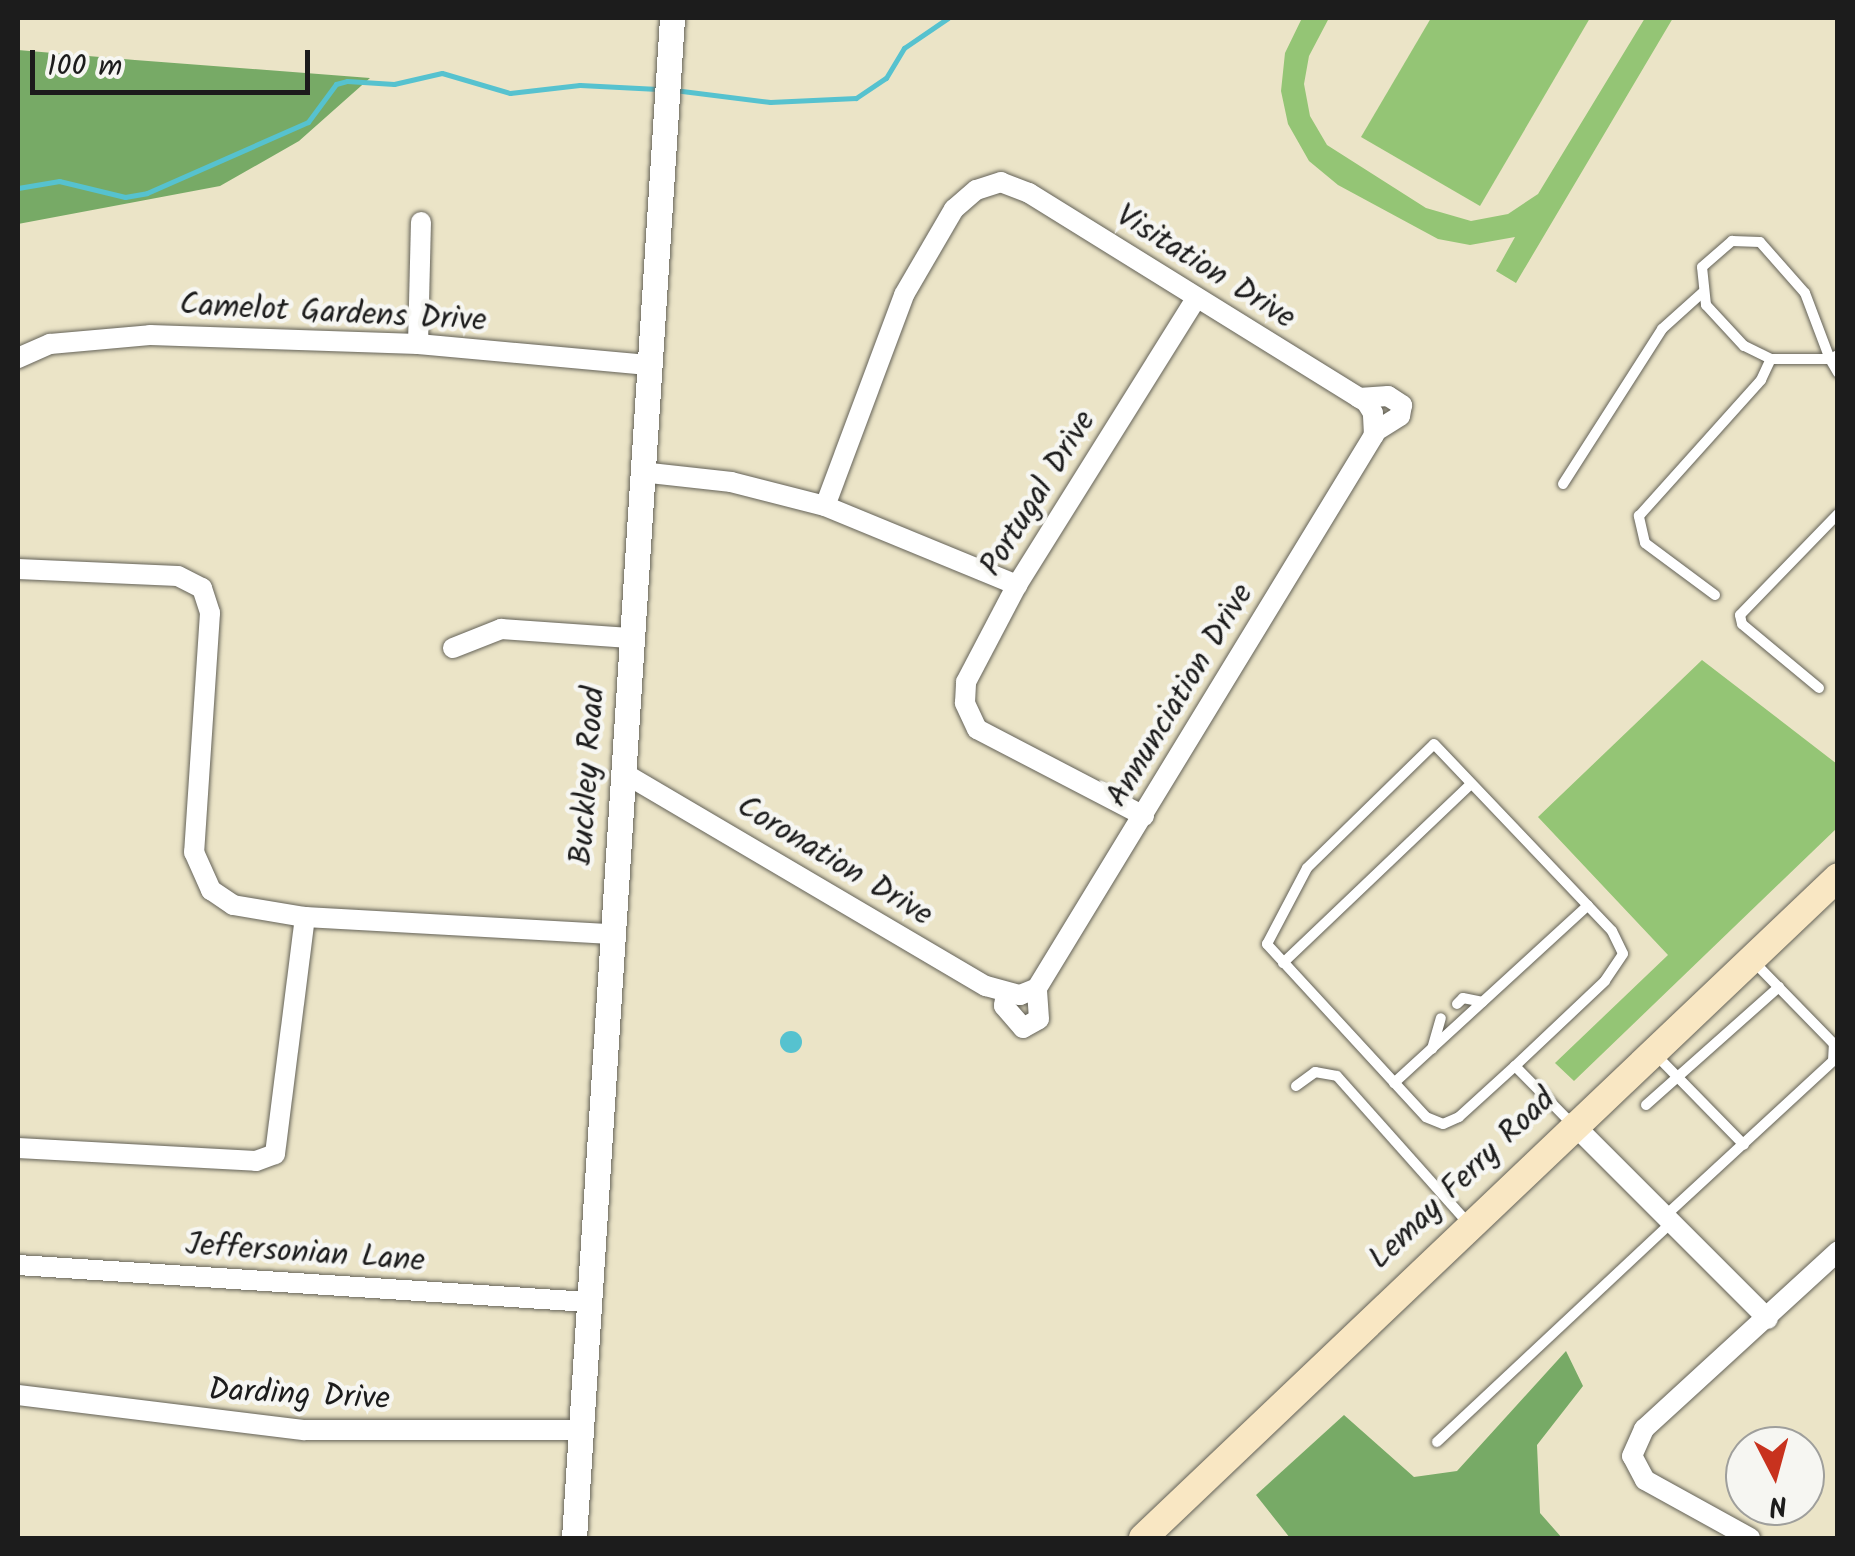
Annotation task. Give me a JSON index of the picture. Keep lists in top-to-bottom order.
{
  "streets": {
    "main road": ["Lemay Ferry Road"],
    "street": [
      "Visitation Drive",
      "Camelot Gardens Drive",
      "Portugal Drive",
      "Annunciation Drive",
      "Buckley Road",
      "Coronation Drive",
      "Jeffersonian Lane",
      "Darding Drive"
    ]
  },
  "crossings": [
    ["Visitation Drive", "Portugal Drive"],
    ["Visitation Drive", "Annunciation Drive"],
    ["Camelot Gardens Drive", "Buckley Road"],
    ["Portugal Drive", "Annunciation Drive"],
    ["Annunciation Drive", "Coronation Drive"],
    ["Buckley Road", "Coronation Drive"],
    ["Buckley Road", "Jeffersonian Lane"],
    ["Buckley Road", "Darding Drive"]
  ],
  "scale_bar": "100 m",
  "north": "bottom"
}
